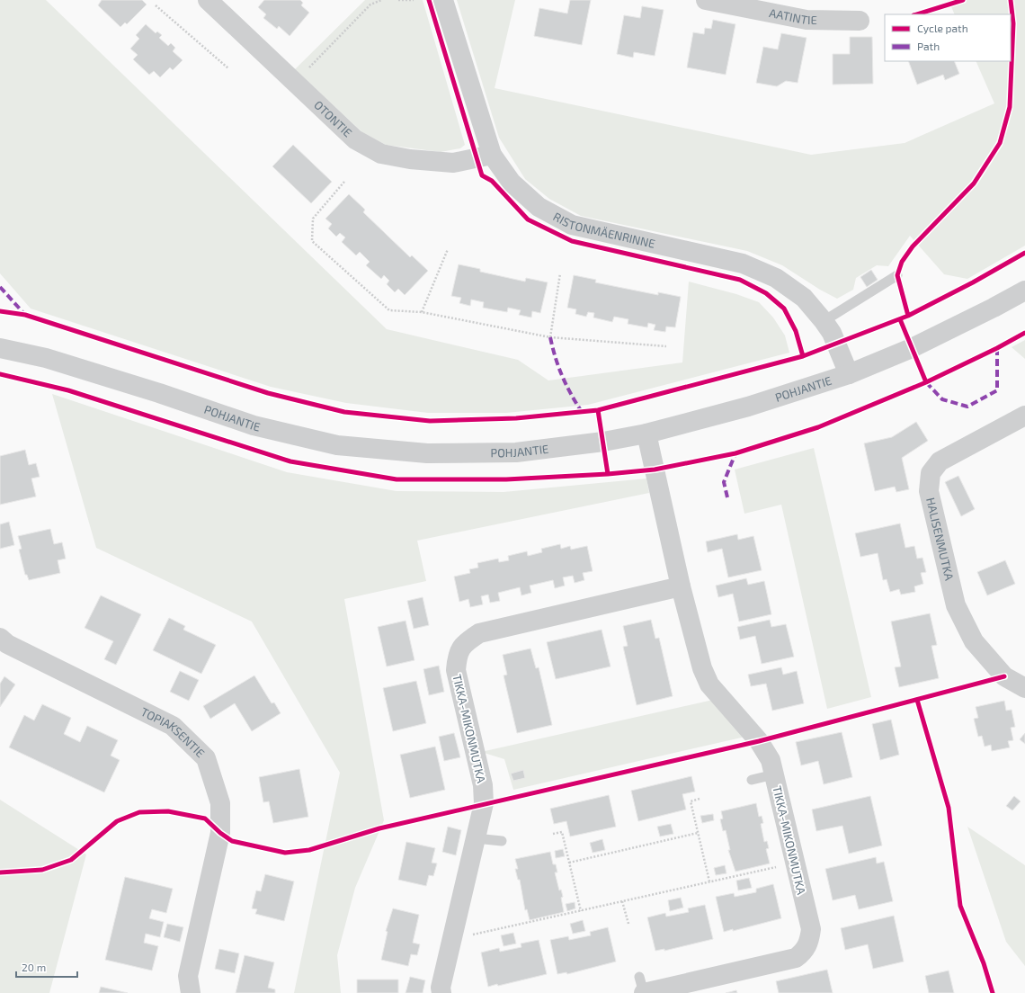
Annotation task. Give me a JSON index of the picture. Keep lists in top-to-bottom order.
{
  "streets": {
    "street": [
      "AATINTIE",
      "OTONTIE",
      "RISTONMÄENRINNE",
      "POHJANTIE",
      "HALISENMUTKA",
      "TIKKA-MIKONMUTKA",
      "TOPIAKSENTIE"
    ]
  },
  "crossings": [
    ["OTONTIE", "RISTONMÄENRINNE"],
    ["RISTONMÄENRINNE", "POHJANTIE"],
    ["POHJANTIE", "TIKKA-MIKONMUTKA"]
  ],
  "legend": ["Cycle path", "Path"],
  "scale_bar": "20 m"
}
